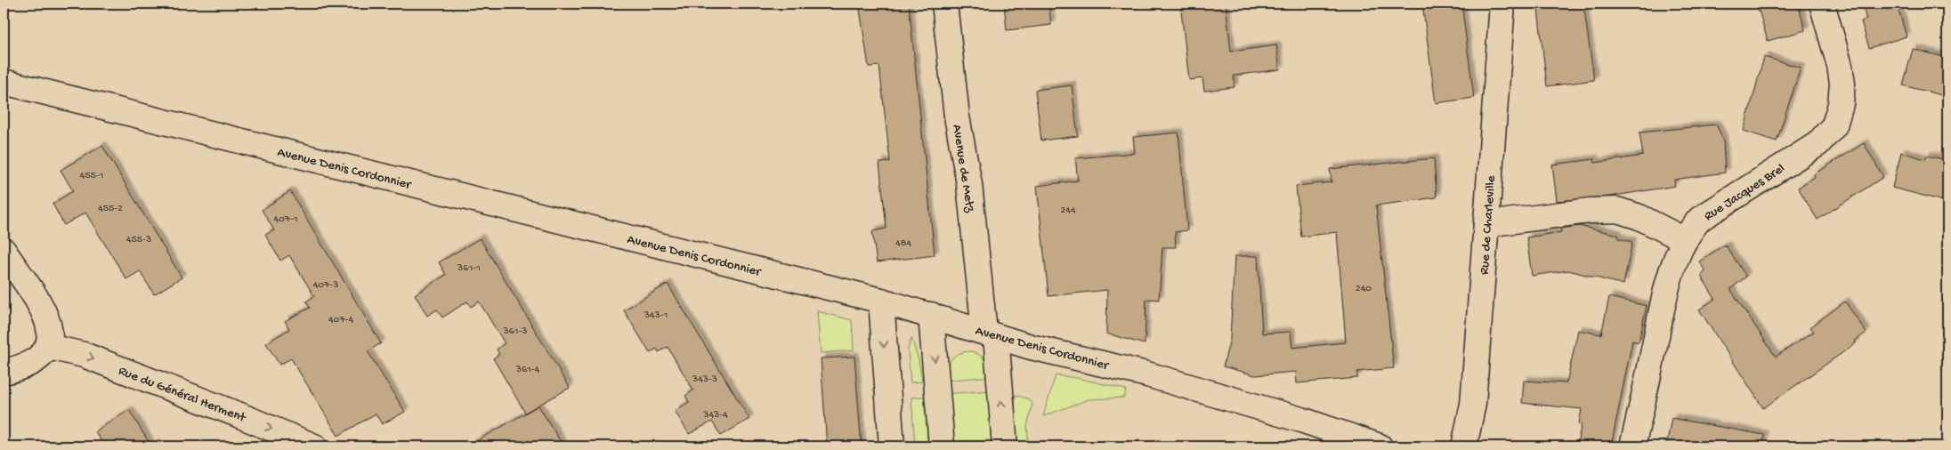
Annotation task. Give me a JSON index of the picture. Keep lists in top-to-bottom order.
{
  "streets": {
    "street": [
      "Avenue Denis Cordonnier",
      "Avenue de Metz",
      "Rue Jacques Brel",
      "Rue de Charleville",
      "Rue du Général Herment"
    ]
  },
  "crossings": [
    ["Avenue Denis Cordonnier", "Avenue de Metz"]
  ],
  "one_way": ["Rue du Général Herment"],
  "house_numbers": [
    "455-1",
    "455-2",
    "244",
    "407-1",
    "455-3",
    "484",
    "361-1",
    "407-3",
    "240",
    "343-1",
    "407-4",
    "361-3",
    "361-4",
    "343-3",
    "343-4"
  ]
}
